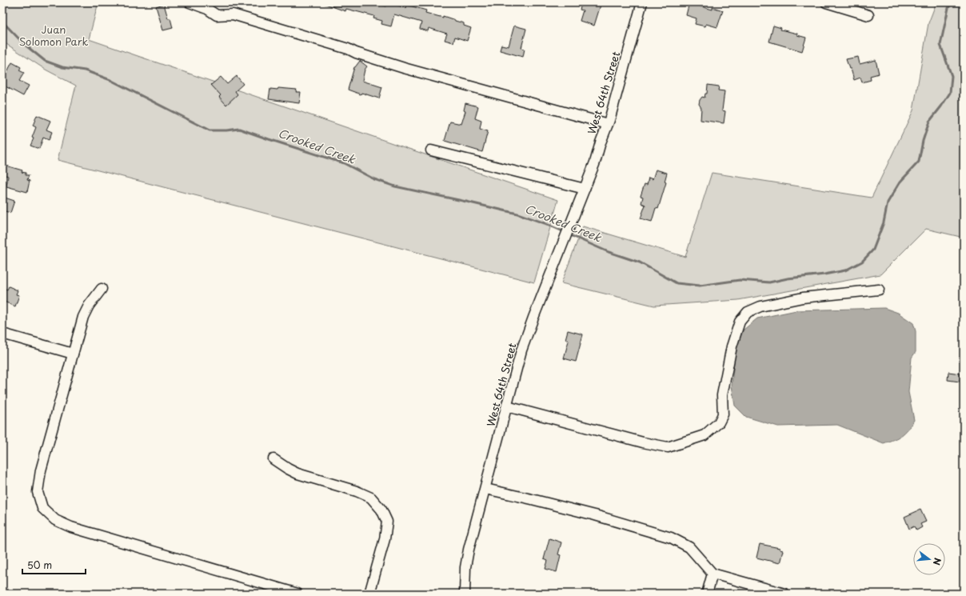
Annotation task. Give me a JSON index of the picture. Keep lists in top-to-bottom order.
{
  "streets": {
    "street": ["West 64th Street"]
  },
  "water": ["Crooked Creek"],
  "parks": ["Juan Solomon Park"],
  "scale_bar": "50 m",
  "north": "right"
}
